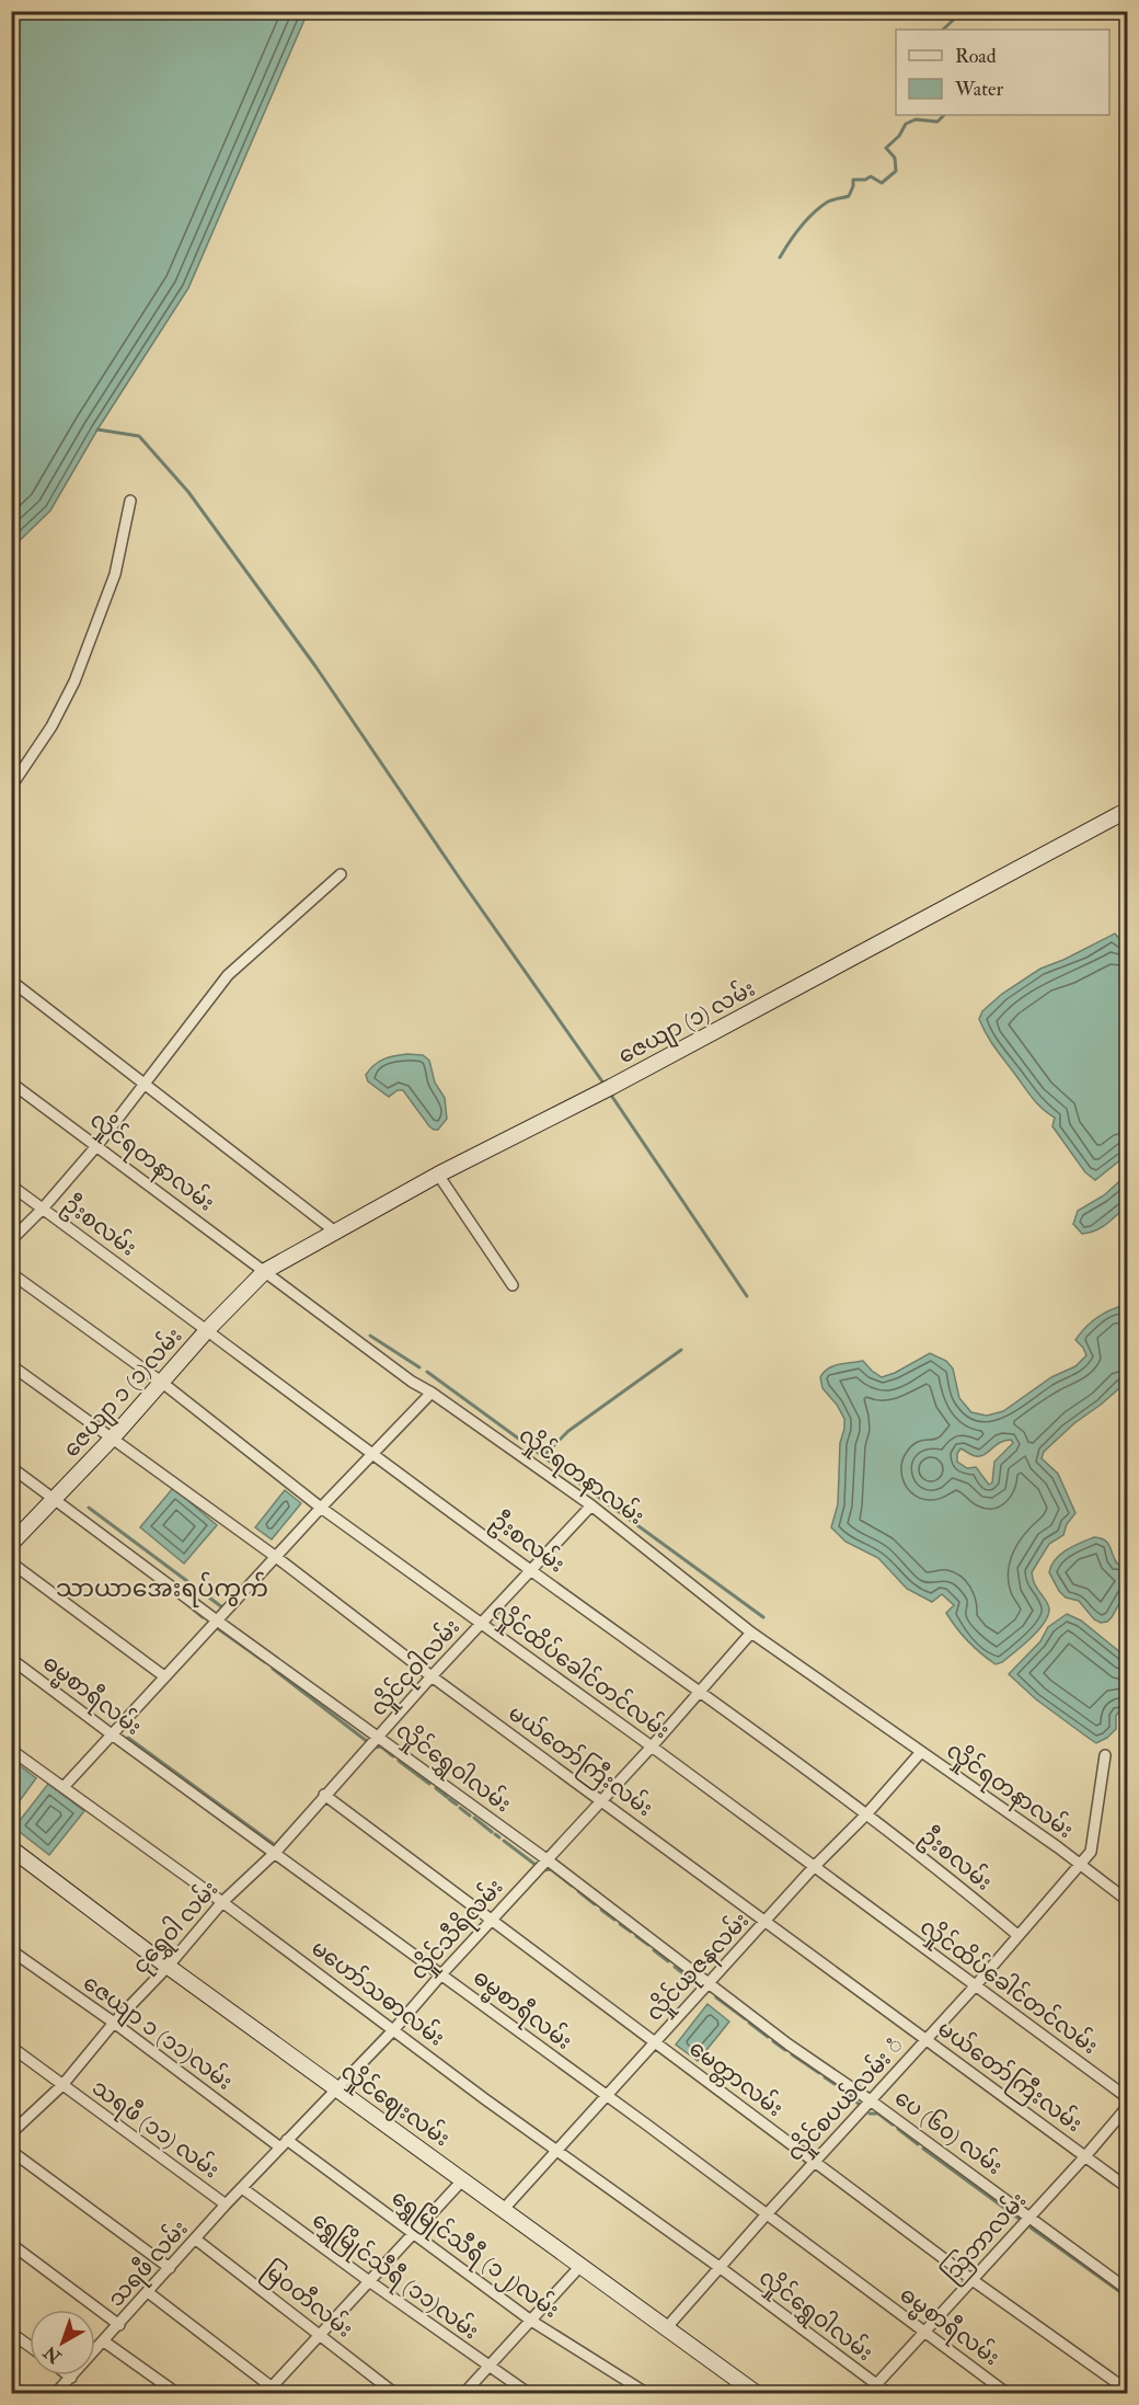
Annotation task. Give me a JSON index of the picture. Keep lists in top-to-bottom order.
{
  "streets": {
    "street": [
      "ဇေယျာ (၁) လမ်း",
      "လှိုင်ရတနာလမ်း",
      "ဦးစလမ်း",
      "ဇေယျာ ၁ (၁)လမ်း",
      "လှိုင်ငုဝါလမ်း",
      "လှိုင်ထိပ်ခေါင်တင်လမ်း",
      "ဓမ္မစာရီလမ်း",
      "မယ်တော်ကြီးလမ်း",
      "လှိုင်ရွှေဝါလမ်း",
      "ငုရွှေဝါ လမ်း",
      "လှိုင်သီရိလမ်း",
      "လှိုင်ယုဇနလမ်း",
      "မဟော်သဓာလမ်း",
      "ဇေယျာ ၁ (၁၁)လမ်း",
      "မေတ္တာလမ်း",
      "လှိုင်စပယ်လမ်း ံ",
      "လှိုင်ဈေးလမ်း",
      "သရဖီ (၁၁) လမ်း",
      "ပေ (၆၀) လမ်း",
      "သြဘာလမ်း",
      "ရွှေမြိုင်သီရီ (၁၂)လမ်း",
      "သရဖီ လမ်း",
      "ရွှေမြိုင်သီရီ (၁၁)လမ်း",
      "မြဝတီလမ်း"
    ]
  },
  "crossings": [
    ["ဇေယျာ (၁) လမ်း", "လှိုင်ရတနာလမ်း"],
    ["ဇေယျာ (၁) လမ်း", "ဇေယျာ ၁ (၁)လမ်း"],
    ["လှိုင်ရတနာလမ်း", "ဇေယျာ ၁ (၁)လမ်း"],
    ["လှိုင်ရတနာလမ်း", "လှိုင်ငုဝါလမ်း"],
    ["လှိုင်ရတနာလမ်း", "လှိုင်သီရိလမ်း"],
    ["လှိုင်ရတနာလမ်း", "လှိုင်ယုဇနလမ်း"],
    ["လှိုင်ရတနာလမ်း", "လှိုင်စပယ်လမ်း ံ"],
    ["ဦးစလမ်း", "ဇေယျာ ၁ (၁)လမ်း"],
    ["ဦးစလမ်း", "လှိုင်ငုဝါလမ်း"],
    ["ဦးစလမ်း", "လှိုင်သီရိလမ်း"],
    ["ဦးစလမ်း", "လှိုင်ယုဇနလမ်း"],
    ["ဦးစလမ်း", "လှိုင်စပယ်လမ်း ံ"],
    ["ဇေယျာ ၁ (၁)လမ်း", "လှိုင်ထိပ်ခေါင်တင်လမ်း"],
    ["ဇေယျာ ၁ (၁)လမ်း", "မယ်တော်ကြီးလမ်း"],
    ["ဇေယျာ ၁ (၁)လမ်း", "လှိုင်ရွှေဝါလမ်း"],
    ["လှိုင်ငုဝါလမ်း", "လှိုင်ထိပ်ခေါင်တင်လမ်း"],
    ["လှိုင်ငုဝါလမ်း", "မယ်တော်ကြီးလမ်း"],
    ["လှိုင်ငုဝါလမ်း", "လှိုင်ရွှေဝါလမ်း"],
    ["လှိုင်ငုဝါလမ်း", "ငုရွှေဝါ လမ်း"],
    ["လှိုင်ထိပ်ခေါင်တင်လမ်း", "လှိုင်သီရိလမ်း"],
    ["လှိုင်ထိပ်ခေါင်တင်လမ်း", "လှိုင်ယုဇနလမ်း"],
    ["လှိုင်ထိပ်ခေါင်တင်လမ်း", "လှိုင်စပယ်လမ်း ံ"],
    ["ဓမ္မစာရီလမ်း", "ငုရွှေဝါ လမ်း"],
    ["ဓမ္မစာရီလမ်း", "လှိုင်သီရိလမ်း"],
    ["ဓမ္မစာရီလမ်း", "လှိုင်ယုဇနလမ်း"],
    ["ဓမ္မစာရီလမ်း", "လှိုင်စပယ်လမ်း ံ"],
    ["ဓမ္မစာရီလမ်း", "သြဘာလမ်း"],
    ["မယ်တော်ကြီးလမ်း", "လှိုင်သီရိလမ်း"],
    ["မယ်တော်ကြီးလမ်း", "လှိုင်ယုဇနလမ်း"],
    ["မယ်တော်ကြီးလမ်း", "လှိုင်စပယ်လမ်း ံ"],
    ["မယ်တော်ကြီးလမ်း", "သြဘာလမ်း"],
    ["လှိုင်ရွှေဝါလမ်း", "ငုရွှေဝါ လမ်း"],
    ["လှိုင်ရွှေဝါလမ်း", "လှိုင်သီရိလမ်း"],
    ["လှိုင်ရွှေဝါလမ်း", "လှိုင်ယုဇနလမ်း"],
    ["လှိုင်ရွှေဝါလမ်း", "မဟော်သဓာလမ်း"],
    ["လှိုင်ရွှေဝါလမ်း", "လှိုင်စပယ်လမ်း ံ"],
    ["လှိုင်ရွှေဝါလမ်း", "ပေ (၆၀) လမ်း"],
    ["လှိုင်ရွှေဝါလမ်း", "သြဘာလမ်း"],
    ["ငုရွှေဝါ လမ်း", "မဟော်သဓာလမ်း"],
    ["ငုရွှေဝါ လမ်း", "ဇေယျာ ၁ (၁၁)လမ်း"],
    ["ငုရွှေဝါ လမ်း", "မေတ္တာလမ်း"],
    ["ငုရွှေဝါ လမ်း", "လှိုင်ဈေးလမ်း"],
    ["ငုရွှေဝါ လမ်း", "သရဖီ (၁၁) လမ်း"],
    ["လှိုင်သီရိလမ်း", "မဟော်သဓာလမ်း"],
    ["လှိုင်သီရိလမ်း", "ဇေယျာ ၁ (၁၁)လမ်း"],
    ["လှိုင်သီရိလမ်း", "မေတ္တာလမ်း"],
    ["လှိုင်သီရိလမ်း", "လှိုင်ဈေးလမ်း"],
    ["လှိုင်သီရိလမ်း", "ရွှေမြိုင်သီရီ (၁၂)လမ်း"],
    ["လှိုင်သီရိလမ်း", "သရဖီ လမ်း"],
    ["လှိုင်သီရိလမ်း", "ရွှေမြိုင်သီရီ (၁၁)လမ်း"],
    ["လှိုင်ယုဇနလမ်း", "မဟော်သဓာလမ်း"],
    ["လှိုင်ယုဇနလမ်း", "မေတ္တာလမ်း"],
    ["လှိုင်ယုဇနလမ်း", "လှိုင်ဈေးလမ်း"],
    ["မဟော်သဓာလမ်း", "လှိုင်စပယ်လမ်း ံ"],
    ["ဇေယျာ ၁ (၁၁)လမ်း", "ရွှေမြိုင်သီရီ (၁၂)လမ်း"],
    ["မေတ္တာလမ်း", "လှိုင်စပယ်လမ်း ံ"],
    ["မေတ္တာလမ်း", "သြဘာလမ်း"],
    ["လှိုင်စပယ်လမ်း ံ", "လှိုင်ဈေးလမ်း"],
    ["လှိုင်စပယ်လမ်း ံ", "ပေ (၆၀) လမ်း"],
    ["သရဖီ (၁၁) လမ်း", "သရဖီ လမ်း"],
    ["ပေ (၆၀) လမ်း", "သြဘာလမ်း"],
    ["သရဖီ လမ်း", "ရွှေမြိုင်သီရီ (၁၁)လမ်း"],
    ["သရဖီ လမ်း", "မြဝတီလမ်း"]
  ],
  "districts": ["သာယာအေးရပ်ကွက်"],
  "legend": ["Road", "Water"],
  "north": "bottom left"
}
